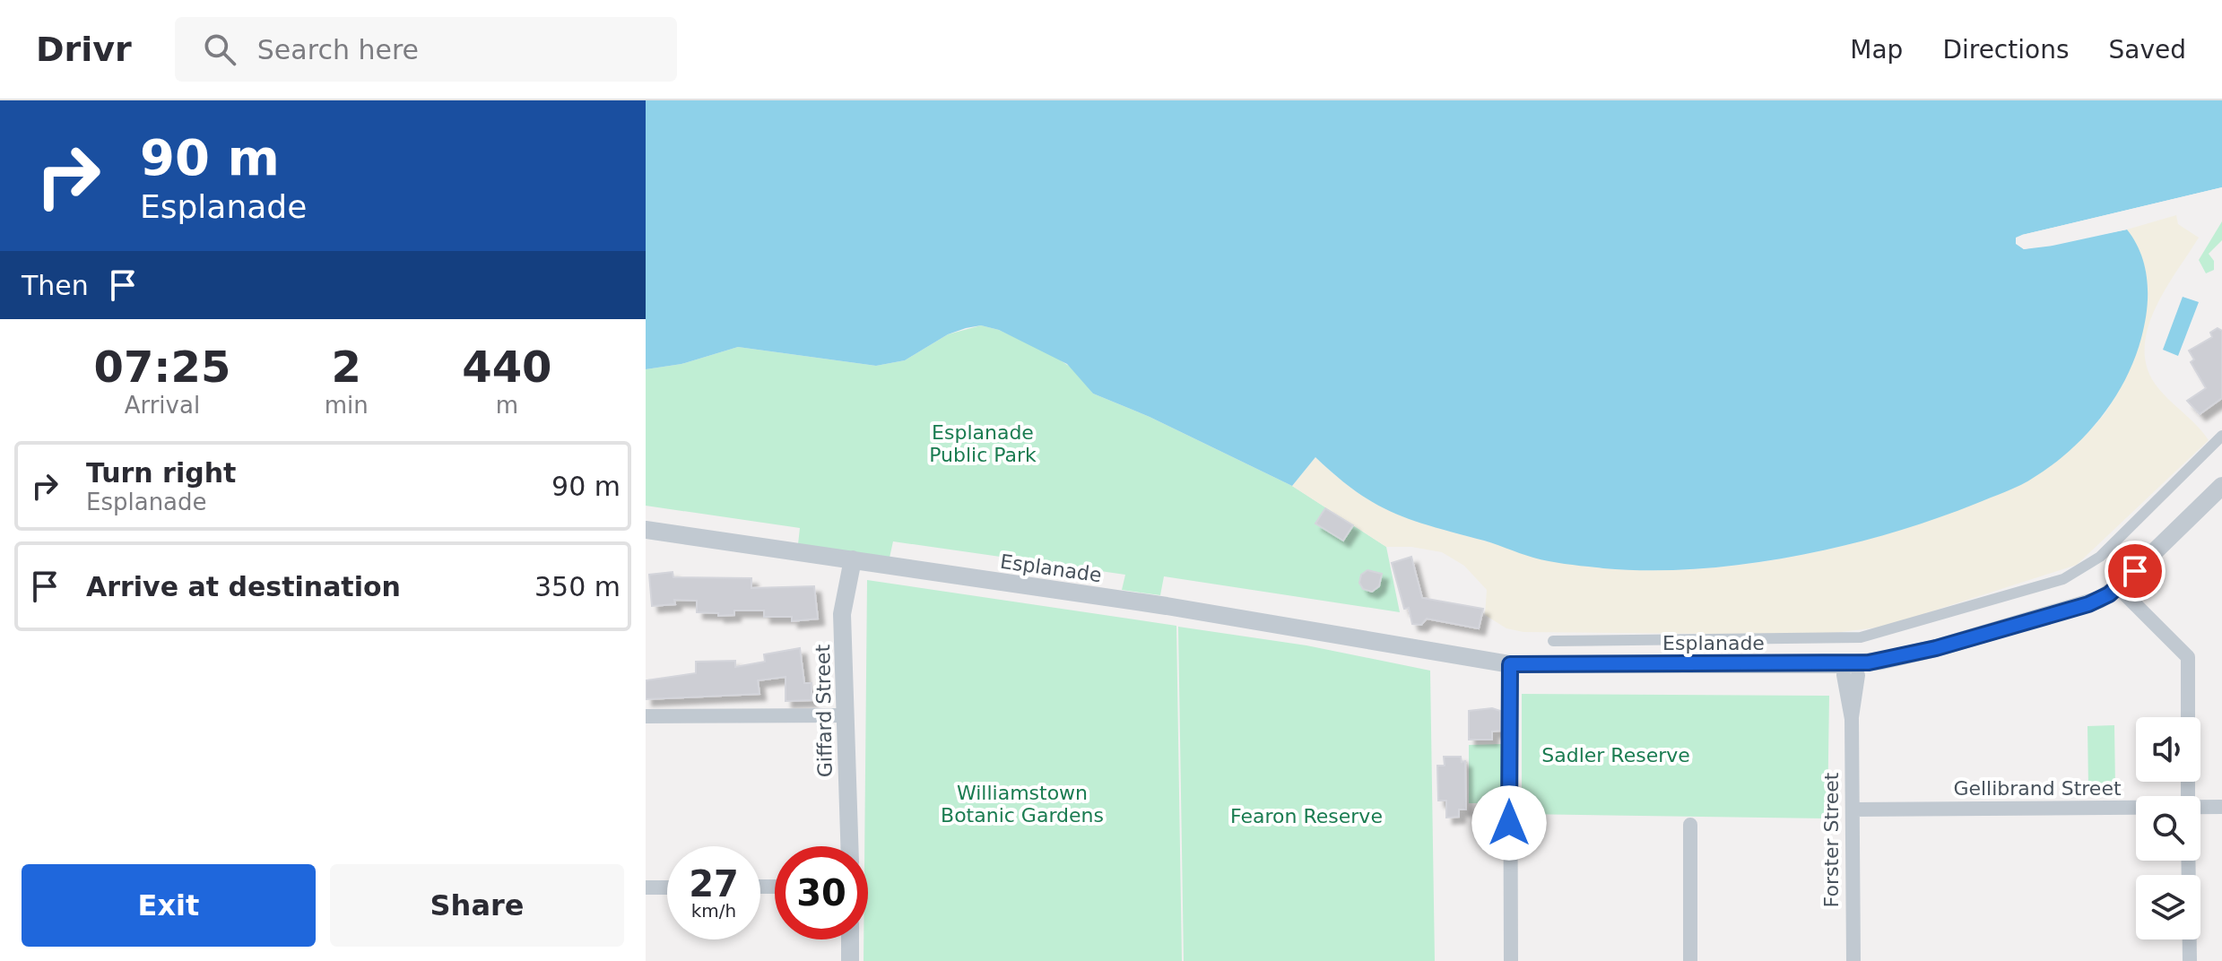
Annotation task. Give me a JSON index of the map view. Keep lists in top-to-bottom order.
{
  "streets": {
    "street": [
      "Esplanade",
      "Giffard Street",
      "Gellibrand Street",
      "Forster Street"
    ]
  },
  "crossings": [
    ["Esplanade", "Giffard Street"],
    ["Esplanade", "Forster Street"],
    ["Gellibrand Street", "Forster Street"]
  ],
  "parks": [
    "Esplanade Public Park",
    "Sadler Reserve",
    "Williamstown Botanic Gardens",
    "Fearon Reserve"
  ],
  "page": {
    "header": "Drivr",
    "search": "Search here",
    "nav": ["Map", "Directions", "Saved"],
    "turn": ["90 m", "Esplanade"],
    "then": "Then",
    "eta": [
      "07:25",
      "Arrival",
      "2",
      "min",
      "440",
      "m"
    ],
    "list": [
      {
        "name": "Turn right",
        "note": "Esplanade",
        "value": "90 m"
      },
      {
        "name": "Arrive at destination",
        "value": "350 m"
      }
    ],
    "speed": "27 km/h",
    "limit": "30",
    "buttons": ["Exit", "Share"]
  }
}
